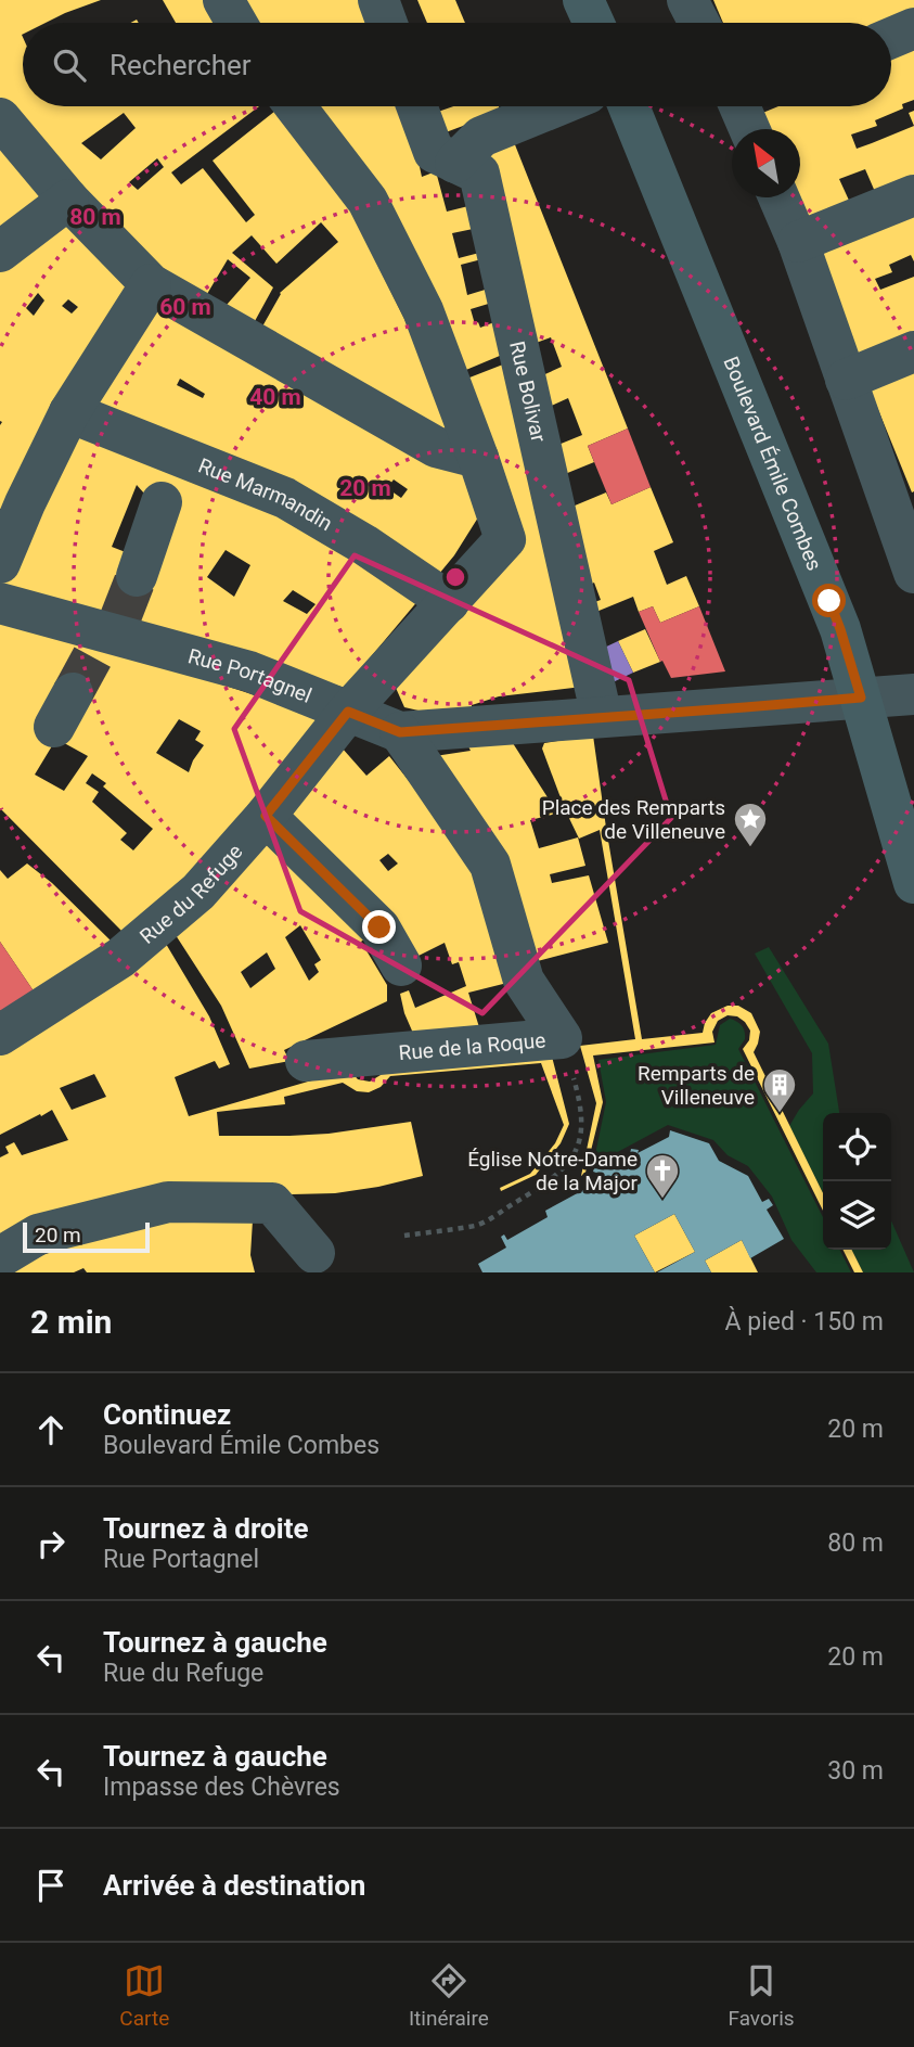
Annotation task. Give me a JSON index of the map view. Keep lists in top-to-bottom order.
{
  "streets": {
    "main road": ["Boulevard Émile Combes"],
    "street": [
      "Rue Bolivar",
      "Rue Marmandin",
      "Rue Portagnel",
      "Rue du Refuge",
      "Rue de la Roque"
    ]
  },
  "crossings": [
    ["Rue Bolivar", "Rue Portagnel"],
    ["Boulevard Émile Combes", "Rue Portagnel"],
    ["Rue Marmandin", "Rue du Refuge"],
    ["Rue Portagnel", "Rue du Refuge"],
    ["Rue Portagnel", "Rue de la Roque"]
  ],
  "places": {
    "place": ["Place des Remparts de Villeneuve"],
    "building": ["Remparts de Villeneuve"],
    "church": ["Église Notre-Dame de la Major"]
  },
  "scale_bar": "20 m",
  "north": "top left",
  "page": {
    "search": "Rechercher",
    "scale": "20 m",
    "heading": ["2 min", "À pied · 150 m"],
    "list": [
      ["Continuez", "Boulevard Émile Combes", "20 m"],
      ["Tournez à droite", "Rue Portagnel", "80 m"],
      ["Tournez à gauche", "Rue du Refuge", "20 m"],
      ["Tournez à gauche", "Impasse des Chèvres", "30 m"],
      "Arrivée à destination"
    ],
    "nav": ["Carte", "Itinéraire", "Favoris"]
  },
  "rings": [
    "80 m",
    "60 m",
    "40 m",
    "20 m"
  ]
}
